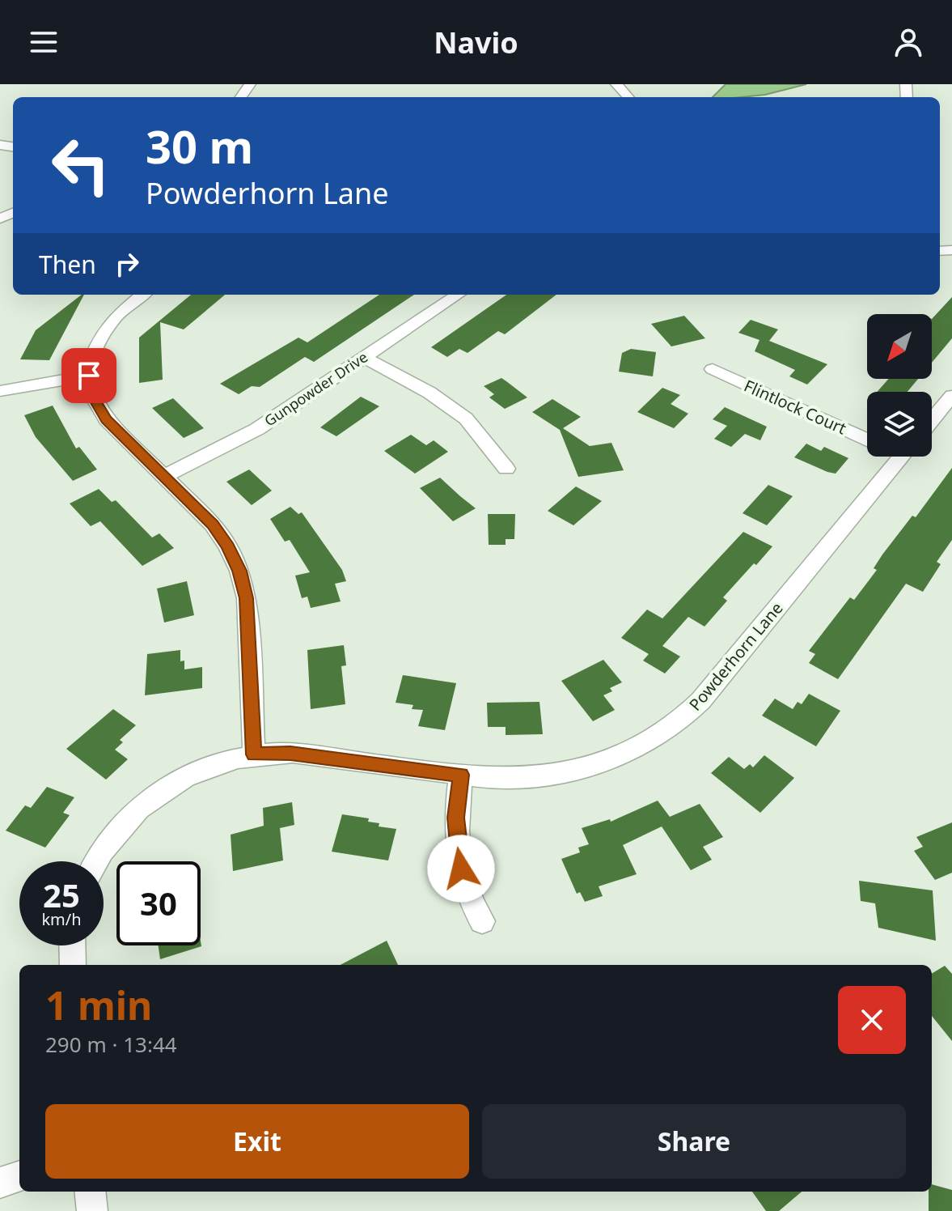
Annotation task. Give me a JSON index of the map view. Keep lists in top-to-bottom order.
{
  "streets": {
    "street": ["Gunpowder Drive", "Flintlock Court", "Powderhorn Lane"]
  },
  "north": "bottom left",
  "page": {
    "header": "Navio",
    "turn": ["30 m", "Powderhorn Lane"],
    "then": "Then",
    "speed": "25 km/h",
    "limit": "30",
    "heading": ["1 min", "290 m · 13:44"],
    "buttons": ["Exit", "Share"]
  }
}
